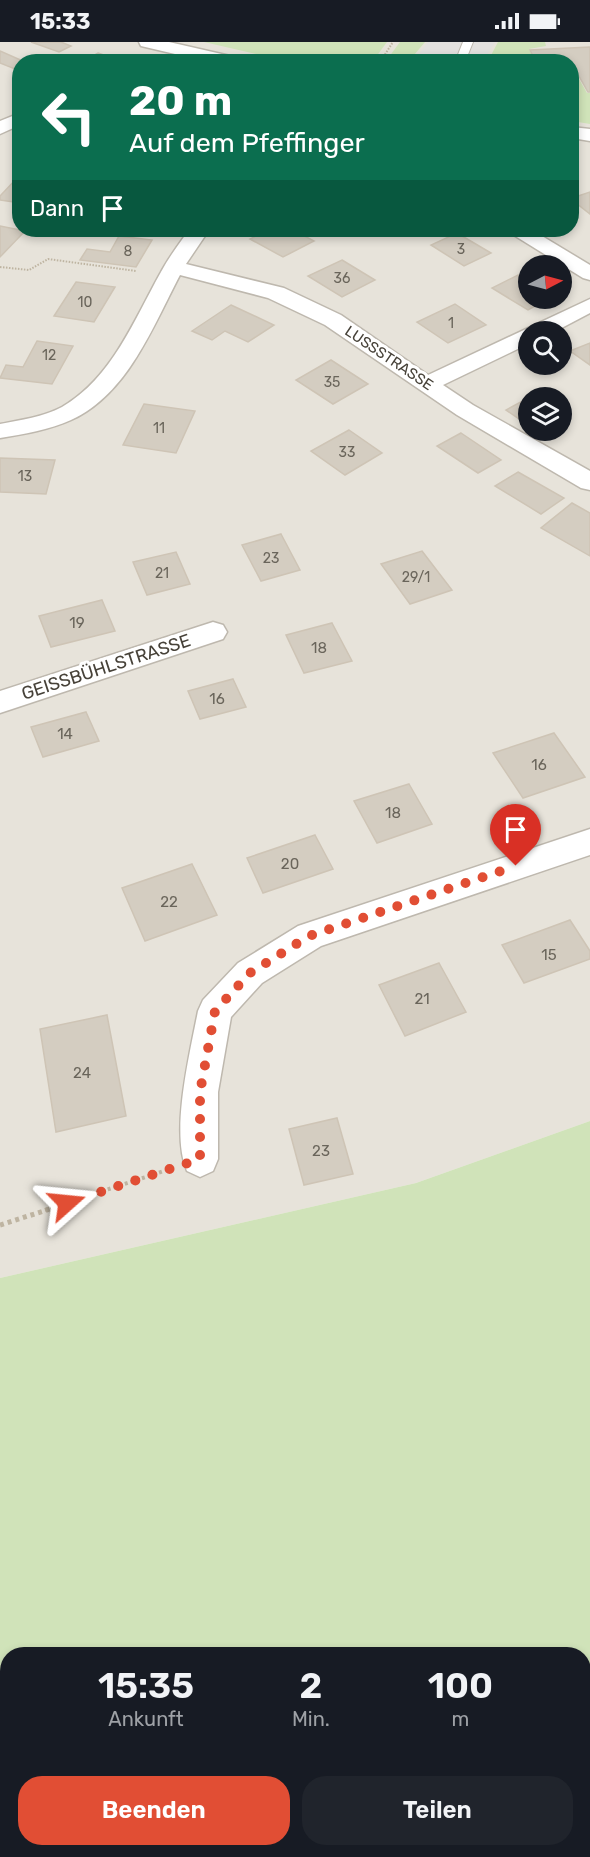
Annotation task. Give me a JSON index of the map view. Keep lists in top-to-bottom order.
{
  "streets": {
    "street": ["LUSSSTRASSE", "GEISSBÜHLSTRASSE"]
  },
  "house_numbers": [
    "3",
    "8",
    "36",
    "10",
    "1",
    "12",
    "35",
    "11",
    "33",
    "13",
    "23",
    "21",
    "29/1",
    "19",
    "18",
    "16",
    "14",
    "16",
    "18",
    "20",
    "22",
    "15",
    "21",
    "24",
    "23"
  ],
  "north": "right",
  "page": {
    "status": "15:33",
    "turn": ["20 m", "Auf dem Pfeffinger"],
    "then": "Dann",
    "eta": [
      "15:35",
      "Ankunft",
      "2",
      "Min.",
      "100",
      "m"
    ],
    "buttons": ["Beenden", "Teilen"]
  }
}
